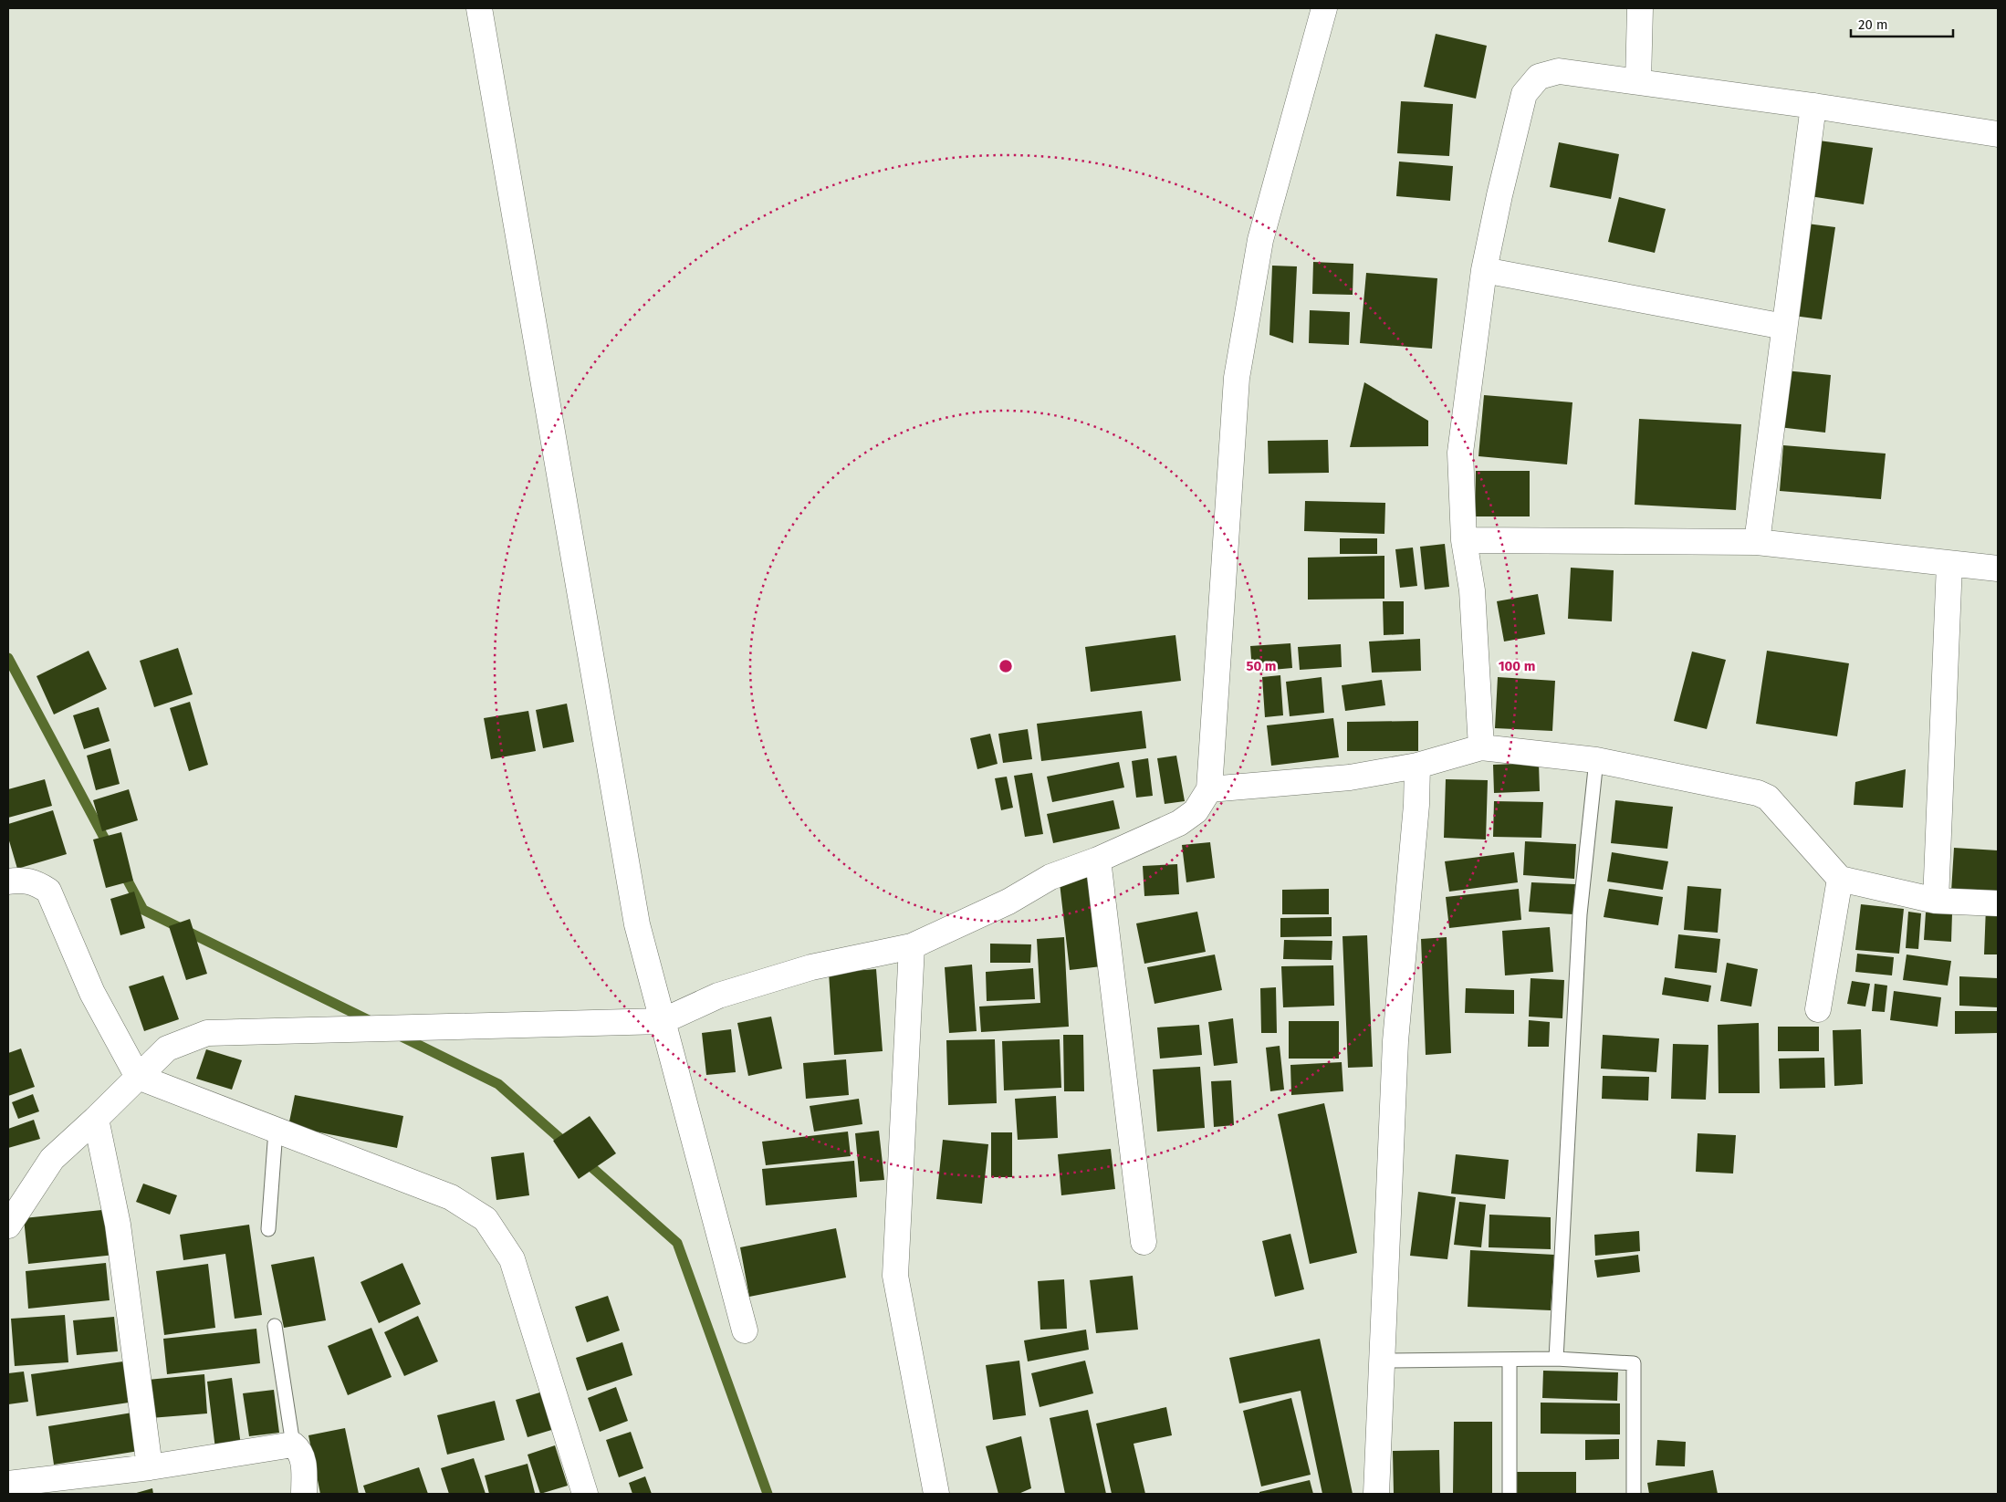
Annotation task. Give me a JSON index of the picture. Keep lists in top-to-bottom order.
{
  "scale_bar": "20 m",
  "rings": ["50 m", "100 m"]
}
